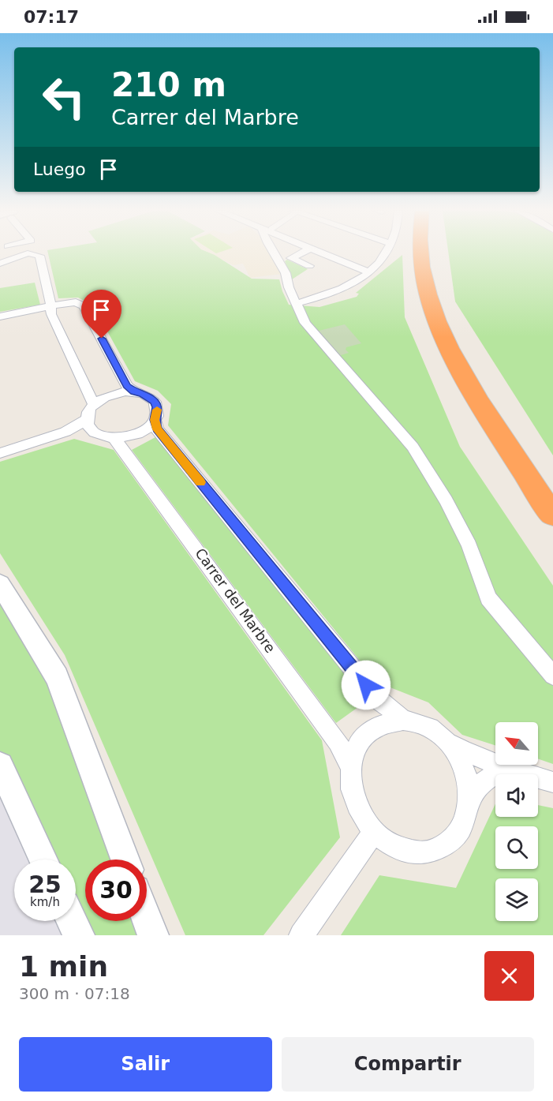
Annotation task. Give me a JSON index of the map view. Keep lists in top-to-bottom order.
{
  "streets": {
    "street": ["Carrer del Marbre"]
  },
  "north": "top left",
  "page": {
    "status": "07:17",
    "turn": ["210 m", "Carrer del Marbre"],
    "then": "Luego",
    "speed": "25 km/h",
    "limit": "30",
    "heading": ["1 min", "300 m · 07:18"],
    "buttons": ["Salir", "Compartir"]
  }
}
